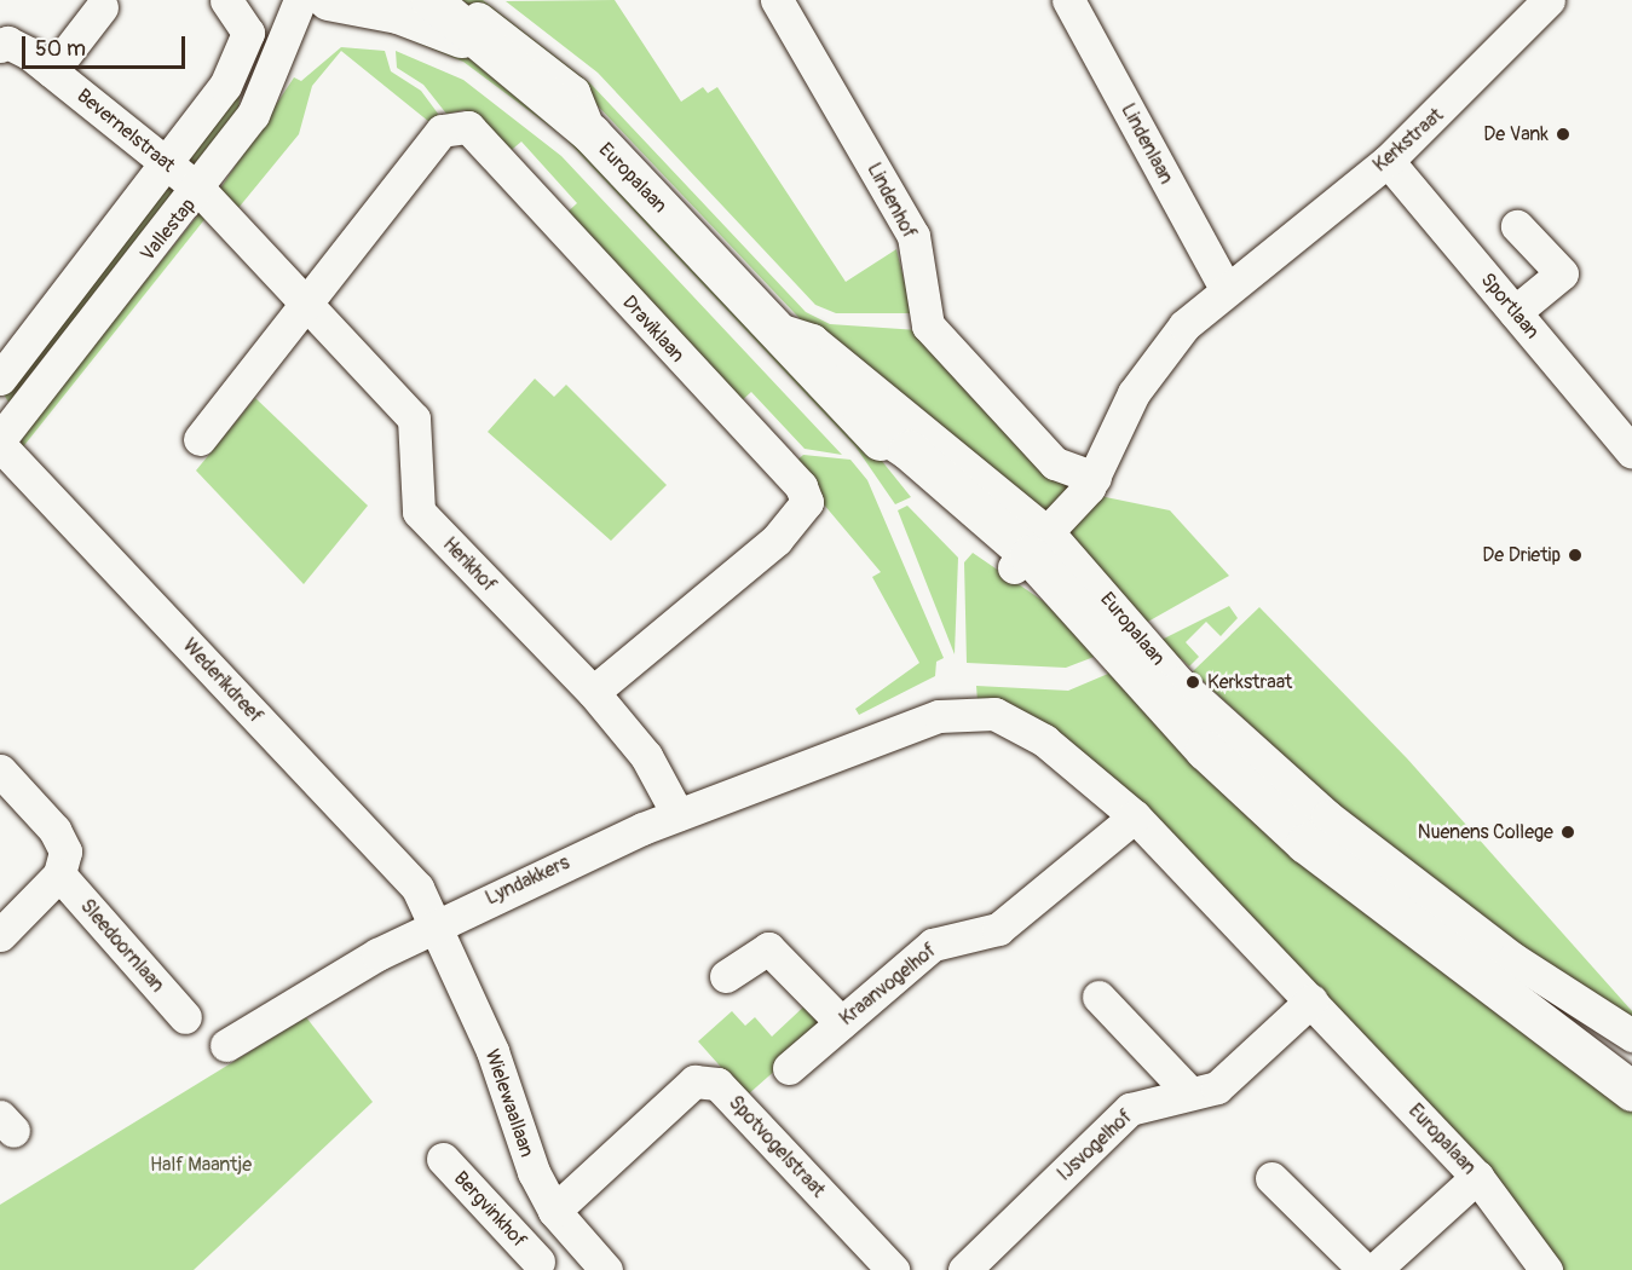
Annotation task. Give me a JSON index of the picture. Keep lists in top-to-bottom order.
{
  "streets": {
    "main road": ["Europalaan"],
    "street": [
      "Bevernelstraat",
      "Kerkstraat",
      "Lindenlaan",
      "Lindenhof",
      "Vallestap",
      "Sportlaan",
      "Draviklaan",
      "Herikhof",
      "Wederikdreef",
      "Lyndakkers",
      "Sleedoornlaan",
      "Kraanvogelhof",
      "Wielewaallaan",
      "IJsvogelhof",
      "Spotvogelstraat",
      "Bergvinkhof"
    ]
  },
  "crossings": [
    ["Bevernelstraat", "Vallestap"],
    ["Bevernelstraat", "Herikhof"],
    ["Kerkstraat", "Lindenlaan"],
    ["Kerkstraat", "Europalaan"],
    ["Kerkstraat", "Lindenhof"],
    ["Kerkstraat", "Sportlaan"],
    ["Europalaan", "Lyndakkers"],
    ["Europalaan", "Kraanvogelhof"],
    ["Europalaan", "IJsvogelhof"],
    ["Vallestap", "Herikhof"],
    ["Draviklaan", "Herikhof"],
    ["Herikhof", "Lyndakkers"],
    ["Wederikdreef", "Lyndakkers"],
    ["Wederikdreef", "Wielewaallaan"],
    ["Lyndakkers", "Wielewaallaan"],
    ["Wielewaallaan", "Spotvogelstraat"],
    ["Spotvogelstraat", "Bergvinkhof"]
  ],
  "parks": ["Half Maantje"],
  "places": [
    "De Vank",
    "De Drietip",
    "Kerkstraat",
    "Nuenens College"
  ],
  "scale_bar": "50 m"
}
